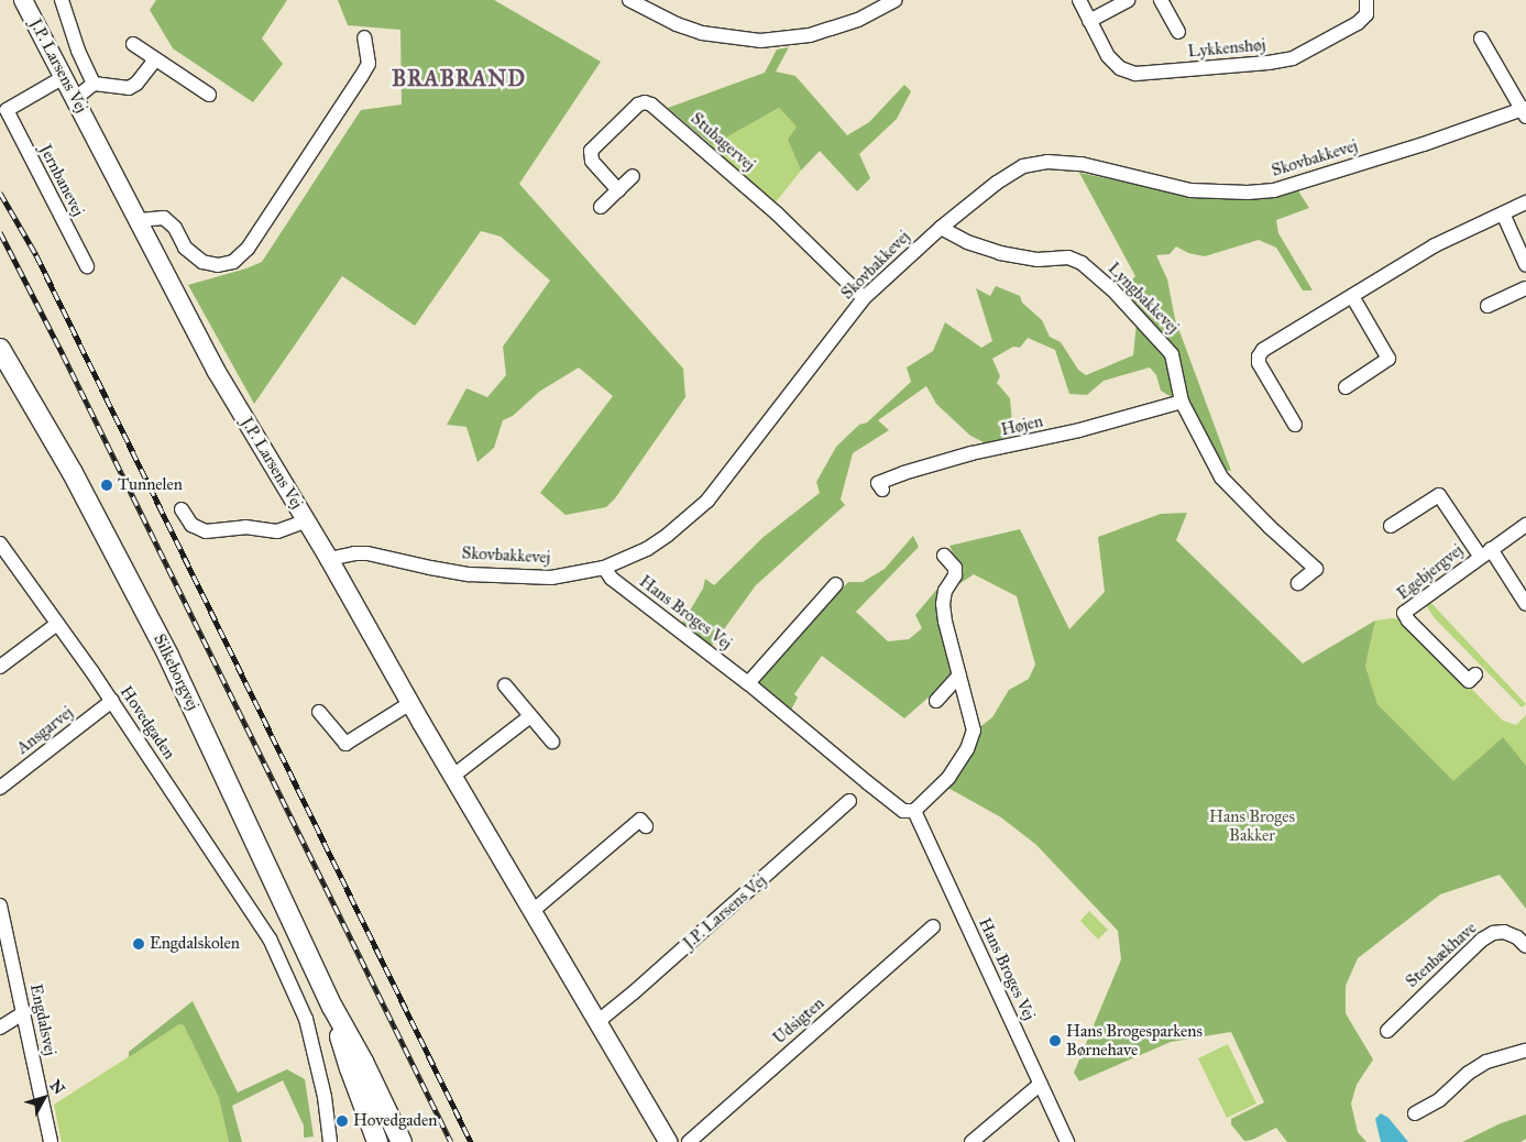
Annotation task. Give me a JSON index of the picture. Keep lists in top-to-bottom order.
{
  "streets": {
    "main road": ["Silkeborgvej"],
    "street": [
      "Lykkenshøj",
      "J.P. Larsens Vej",
      "Stubagervej",
      "Skovbakkevej",
      "Jernbanevej",
      "Lyngbakkevej",
      "Højen",
      "Egebjergvej",
      "Hans Broges Vej",
      "Hovedgaden",
      "Ansgarvej",
      "Stenbækhave",
      "Engdalsvej",
      "Udsigten"
    ]
  },
  "crossings": [
    ["J.P. Larsens Vej", "Skovbakkevej"],
    ["J.P. Larsens Vej", "Jernbanevej"],
    ["Stubagervej", "Skovbakkevej"],
    ["Skovbakkevej", "Lyngbakkevej"],
    ["Skovbakkevej", "Hans Broges Vej"],
    ["Lyngbakkevej", "Højen"],
    ["Hovedgaden", "Ansgarvej"]
  ],
  "districts": ["BRABRAND"],
  "parks": ["Hans Broges Bakker"],
  "places": [
    "Tunnelen",
    "Engdalskolen",
    "Hans Brogesparkens Børnehave",
    "Hovedgaden"
  ],
  "north": "top right"
}
